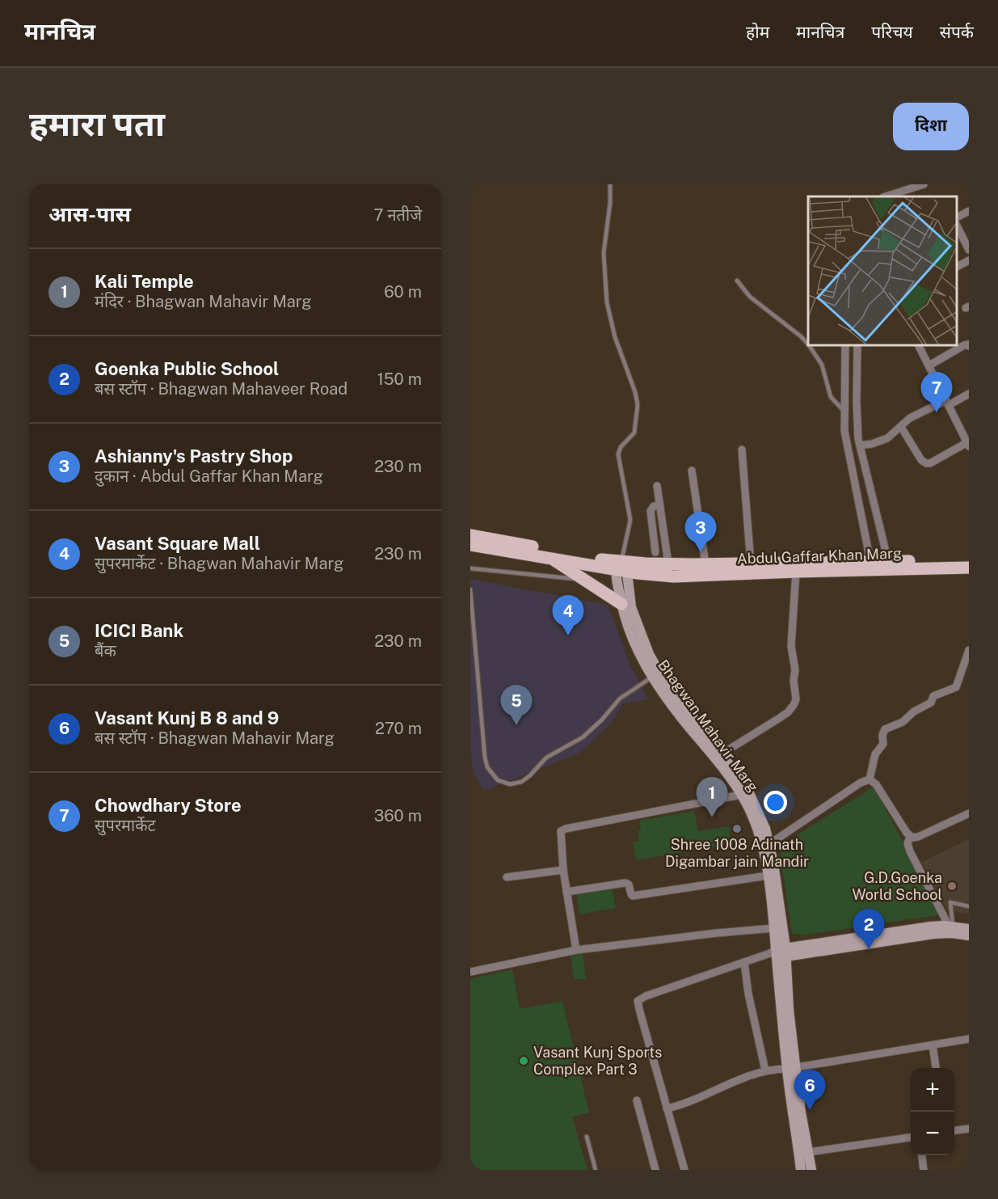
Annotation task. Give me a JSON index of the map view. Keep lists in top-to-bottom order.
{
  "streets": {
    "main road": ["Abdul Gaffar Khan Marg"],
    "street": ["Bhagwan Mahavir Marg"]
  },
  "crossings": [
    ["Abdul Gaffar Khan Marg", "Bhagwan Mahavir Marg"]
  ],
  "places": ["Shree 1008 Adinath Digambar jain Mandir", "G.D.Goenka World School", "Vasant Kunj Sports Complex Part 3"],
  "page": {
    "header": "मानचित्र",
    "nav": [
      "होम",
      "मानचित्र",
      "परिचय",
      "संपर्क"
    ],
    "buttons": "दिशा",
    "title": "हमारा पता",
    "heading": ["आस-पास", "7 नतीजे"],
    "list": [
      {
        "mark": "1",
        "name": "Kali Temple",
        "note": "मंदिर · Bhagwan Mahavir Marg",
        "value": "60 m"
      },
      {
        "mark": "2",
        "name": "Goenka Public School",
        "note": "बस स्टॉप · Bhagwan Mahaveer Road",
        "value": "150 m"
      },
      {
        "mark": "3",
        "name": "Ashianny's Pastry Shop",
        "note": "दुकान · Abdul Gaffar Khan Marg",
        "value": "230 m"
      },
      {
        "mark": "4",
        "name": "Vasant Square Mall",
        "note": "सुपरमार्केट · Bhagwan Mahavir Marg",
        "value": "230 m"
      },
      {
        "mark": "5",
        "name": "ICICI Bank",
        "note": "बैंक",
        "value": "230 m"
      },
      {
        "mark": "6",
        "name": "Vasant Kunj B 8 and 9",
        "note": "बस स्टॉप · Bhagwan Mahavir Marg",
        "value": "270 m"
      },
      {
        "mark": "7",
        "name": "Chowdhary Store",
        "note": "सुपरमार्केट",
        "value": "360 m"
      }
    ],
    "pins": [
      "7",
      "3",
      "4",
      "5",
      "1",
      "2",
      "6"
    ],
    "map_buttons": ["+", "−"]
  }
}
